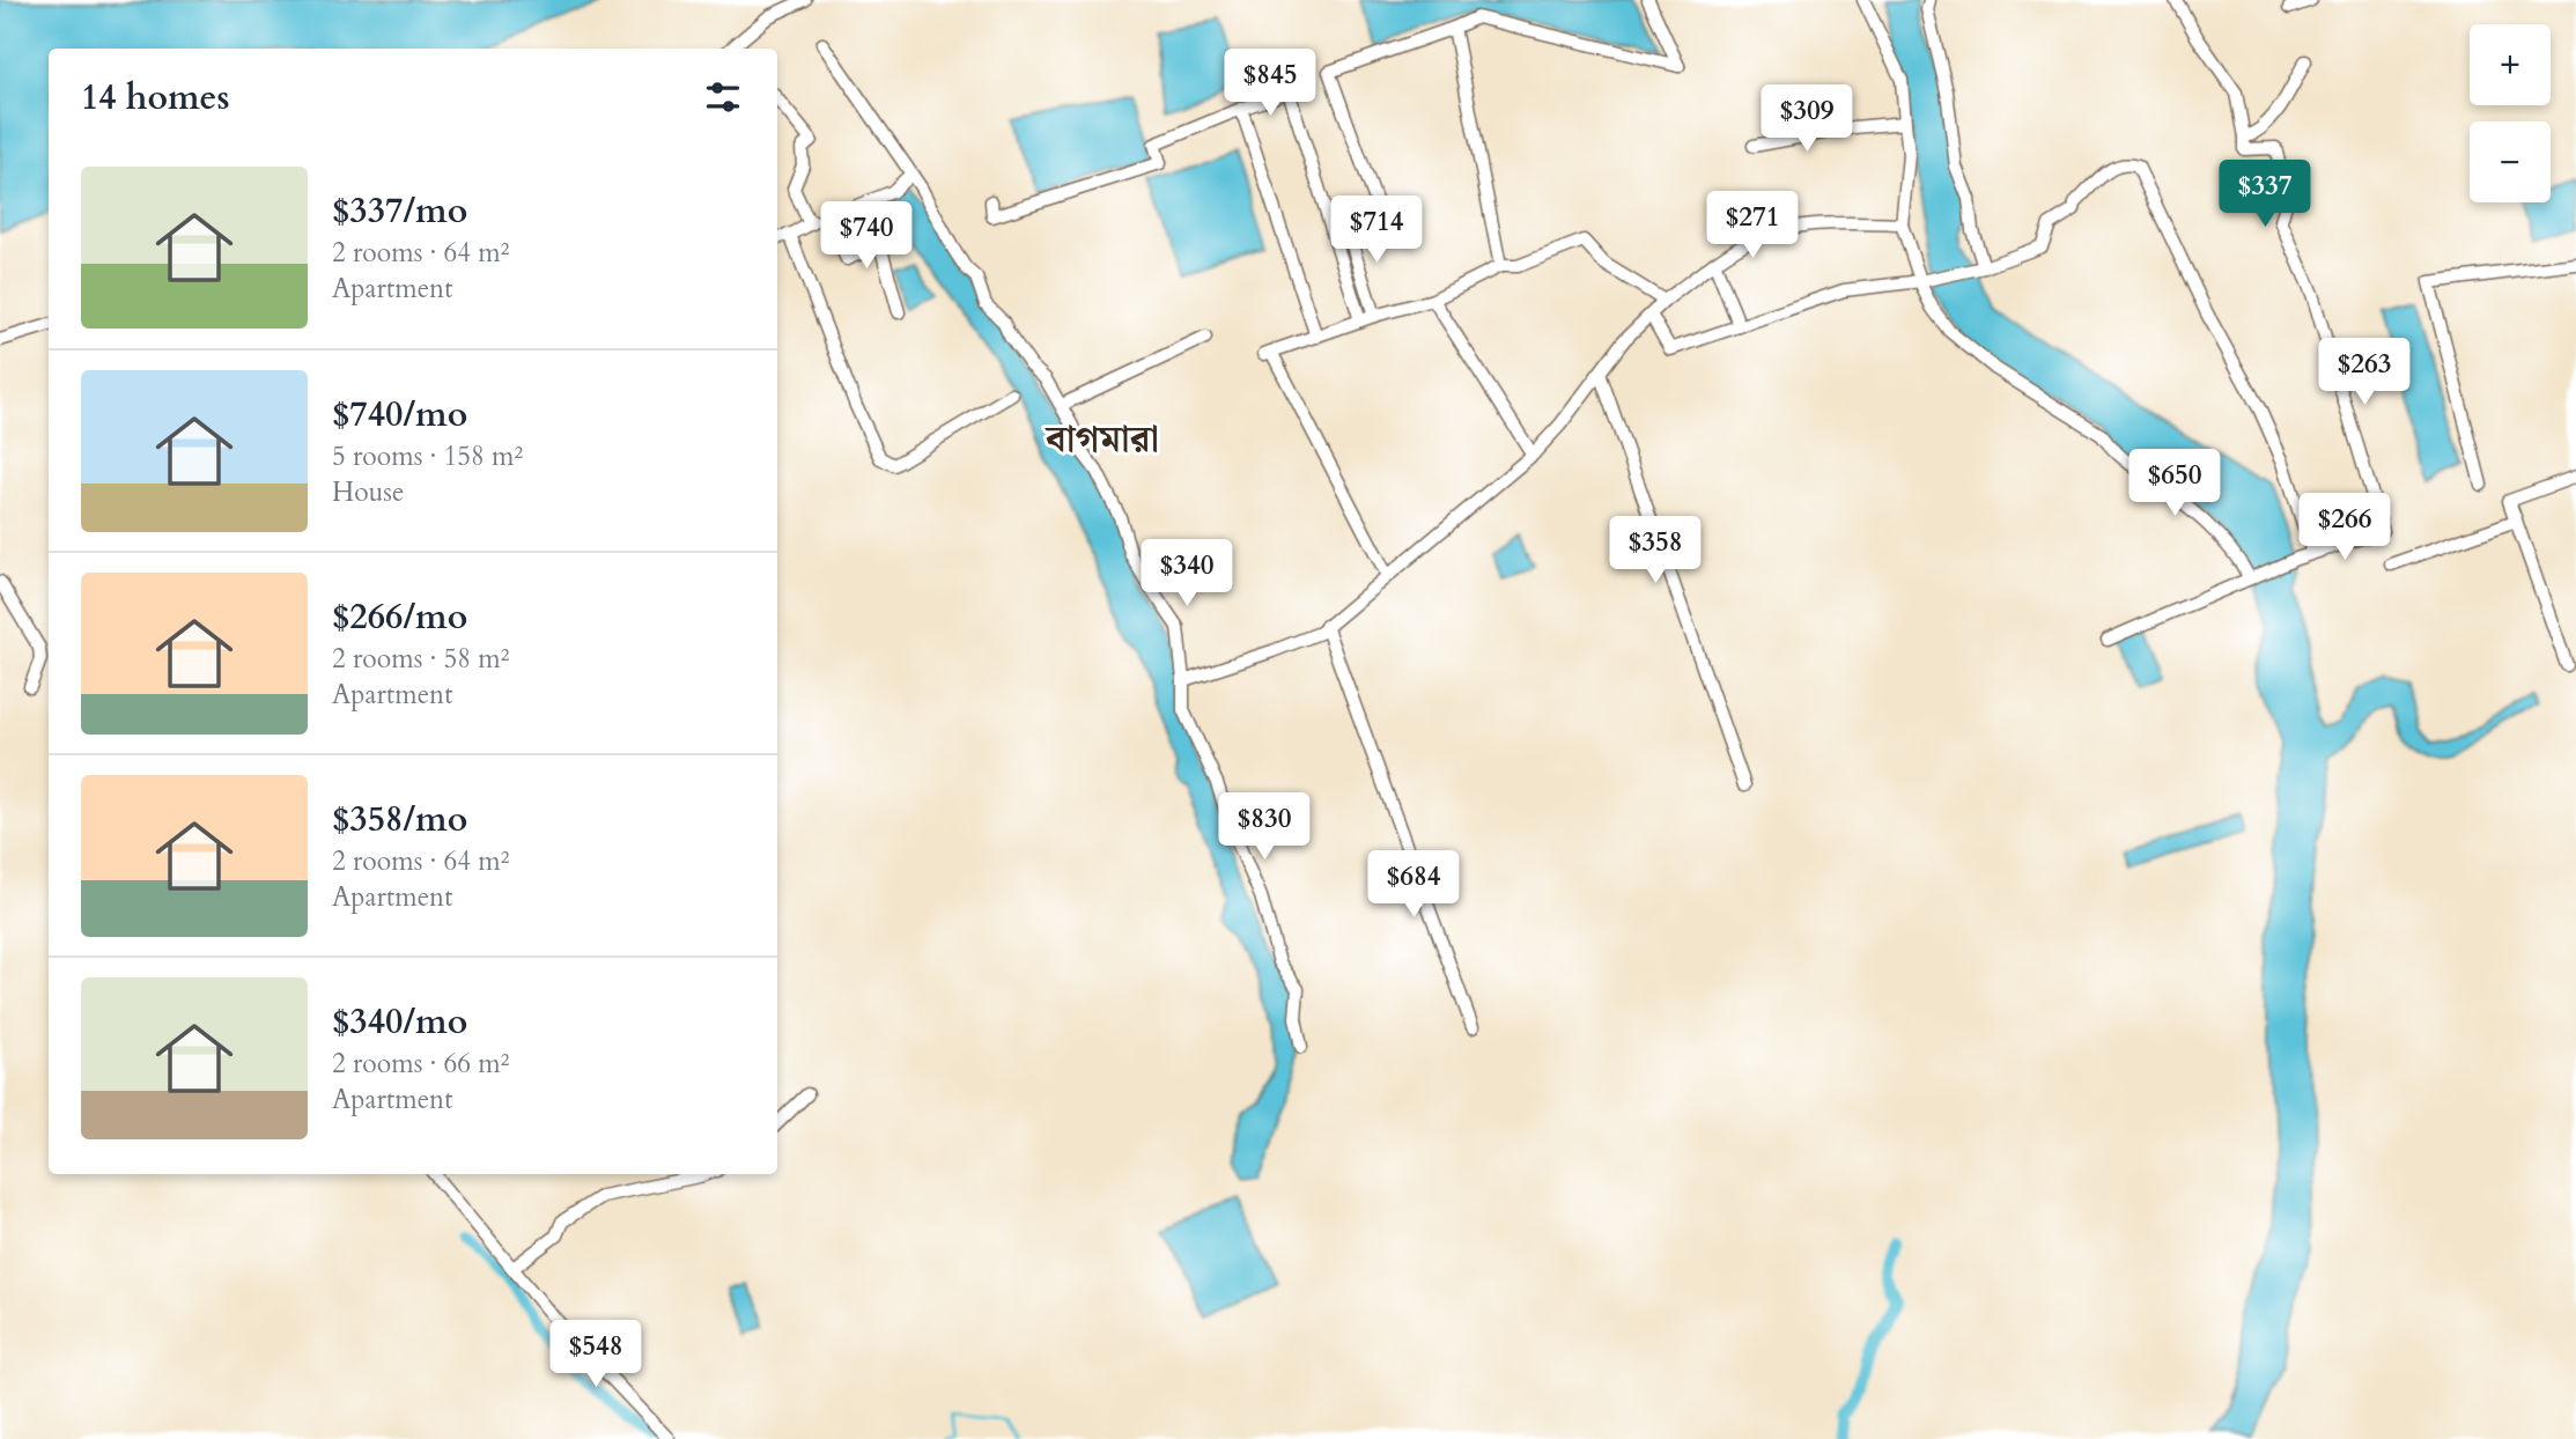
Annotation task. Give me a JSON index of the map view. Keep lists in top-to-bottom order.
{
  "districts": ["বাগমারা"],
  "page": {
    "map_buttons": ["+", "−"],
    "price": [
      "$845",
      "$309",
      "$337",
      "$271",
      "$714",
      "$740",
      "$263",
      "$650",
      "$266",
      "$358",
      "$340",
      "$830",
      "$684",
      "$548"
    ],
    "heading": "14 homes",
    "list": [
      {
        "name": "$337/mo",
        "note": "2 rooms · 64 m² · Apartment"
      },
      {
        "name": "$740/mo",
        "note": "5 rooms · 158 m² · House"
      },
      {
        "name": "$266/mo",
        "note": "2 rooms · 58 m² · Apartment"
      },
      {
        "name": "$358/mo",
        "note": "2 rooms · 64 m² · Apartment"
      },
      {
        "name": "$340/mo",
        "note": "2 rooms · 66 m² · Apartment"
      }
    ]
  }
}
